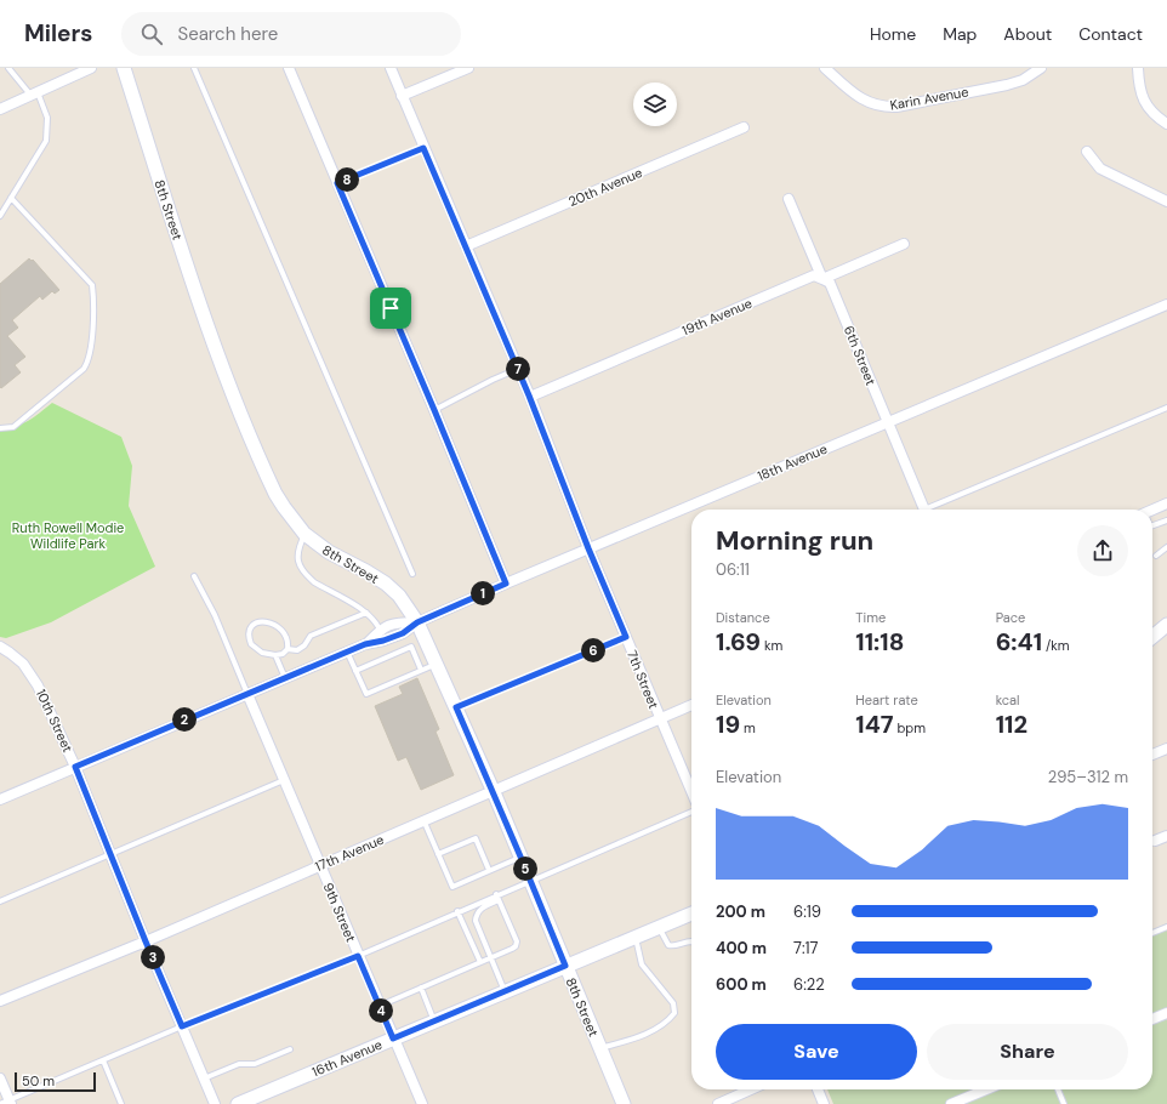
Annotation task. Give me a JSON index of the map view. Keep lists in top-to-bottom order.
{
  "streets": {
    "main road": ["8th Street", "16th Avenue"],
    "street": [
      "Karin Avenue",
      "20th Avenue",
      "19th Avenue",
      "6th Street",
      "18th Avenue",
      "7th Street",
      "10th Street",
      "17th Avenue",
      "9th Street"
    ]
  },
  "crossings": [
    ["20th Avenue", "7th Street"],
    ["8th Street", "18th Avenue"],
    ["8th Street", "17th Avenue"],
    ["8th Street", "16th Avenue"],
    ["19th Avenue", "6th Street"],
    ["19th Avenue", "7th Street"],
    ["6th Street", "18th Avenue"],
    ["18th Avenue", "7th Street"],
    ["18th Avenue", "10th Street"],
    ["18th Avenue", "9th Street"],
    ["7th Street", "17th Avenue"],
    ["10th Street", "17th Avenue"],
    ["17th Avenue", "9th Street"],
    ["9th Street", "16th Avenue"]
  ],
  "parks": ["Ruth Rowell Modie Wildlife Park"],
  "scale_bar": "50 m",
  "page": {
    "header": "Milers",
    "search": "Search here",
    "nav": [
      "Home",
      "Map",
      "About",
      "Contact"
    ],
    "pins": [
      "8",
      "7",
      "1",
      "6",
      "2",
      "5",
      "3",
      "4"
    ],
    "heading": ["Morning run", "06:11"],
    "stats": [
      ["Distance", "1.69 km"],
      ["Time", "11:18"],
      ["Pace", "6:41 /km"],
      ["Elevation", "19 m"],
      ["Heart rate", "147 bpm"],
      ["kcal", "112"]
    ],
    "chart": ["Elevation", "295–312 m"],
    "list": [
      {
        "name": "200 m",
        "note": "6:19"
      },
      {
        "name": "400 m",
        "note": "7:17"
      },
      {
        "name": "600 m",
        "note": "6:22"
      }
    ],
    "buttons": ["Save", "Share"],
    "scale": "50 m"
  }
}
